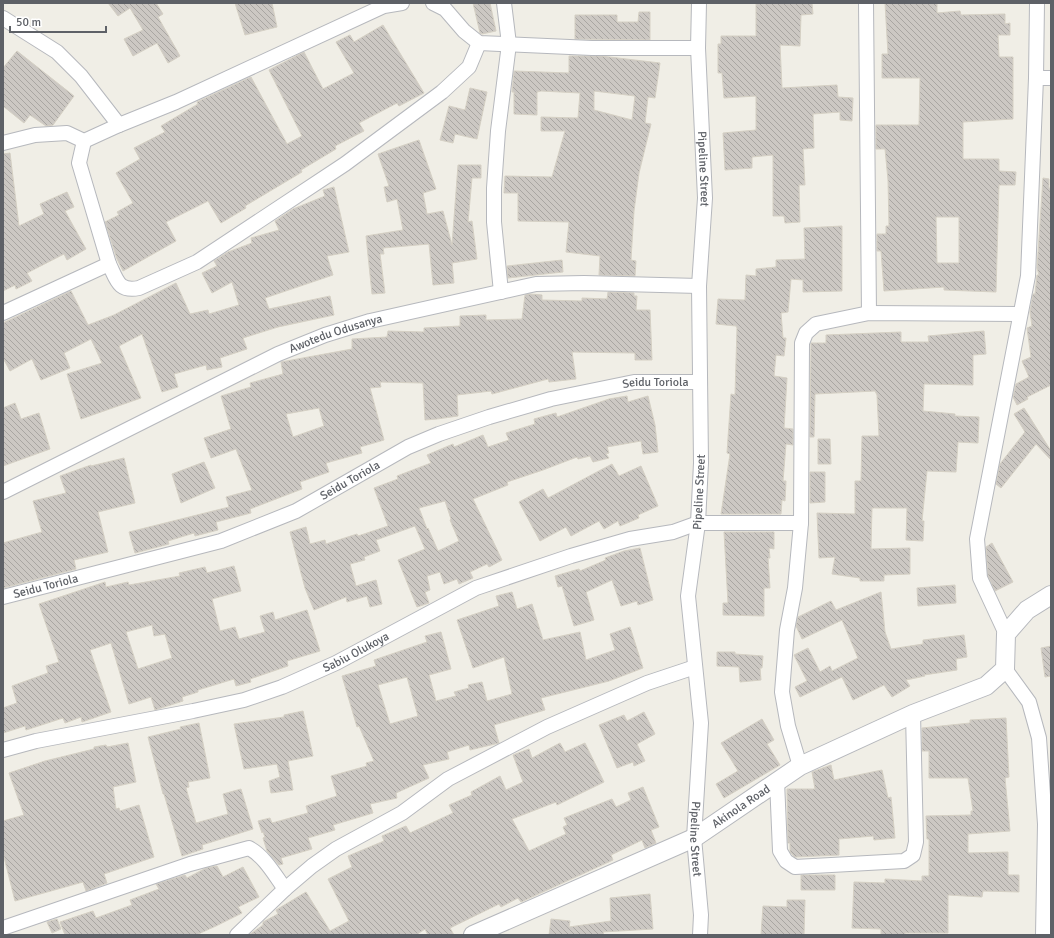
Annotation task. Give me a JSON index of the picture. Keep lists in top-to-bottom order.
{
  "streets": {
    "street": [
      "Pipeline Street",
      "Awotedu Odusanya",
      "Seidu Toriola",
      "Sabiu Olukoya",
      "Akinola Road"
    ]
  },
  "crossings": [
    ["Pipeline Street", "Awotedu Odusanya"],
    ["Pipeline Street", "Seidu Toriola"],
    ["Pipeline Street", "Sabiu Olukoya"],
    ["Pipeline Street", "Akinola Road"]
  ],
  "scale_bar": "50 m"
}
